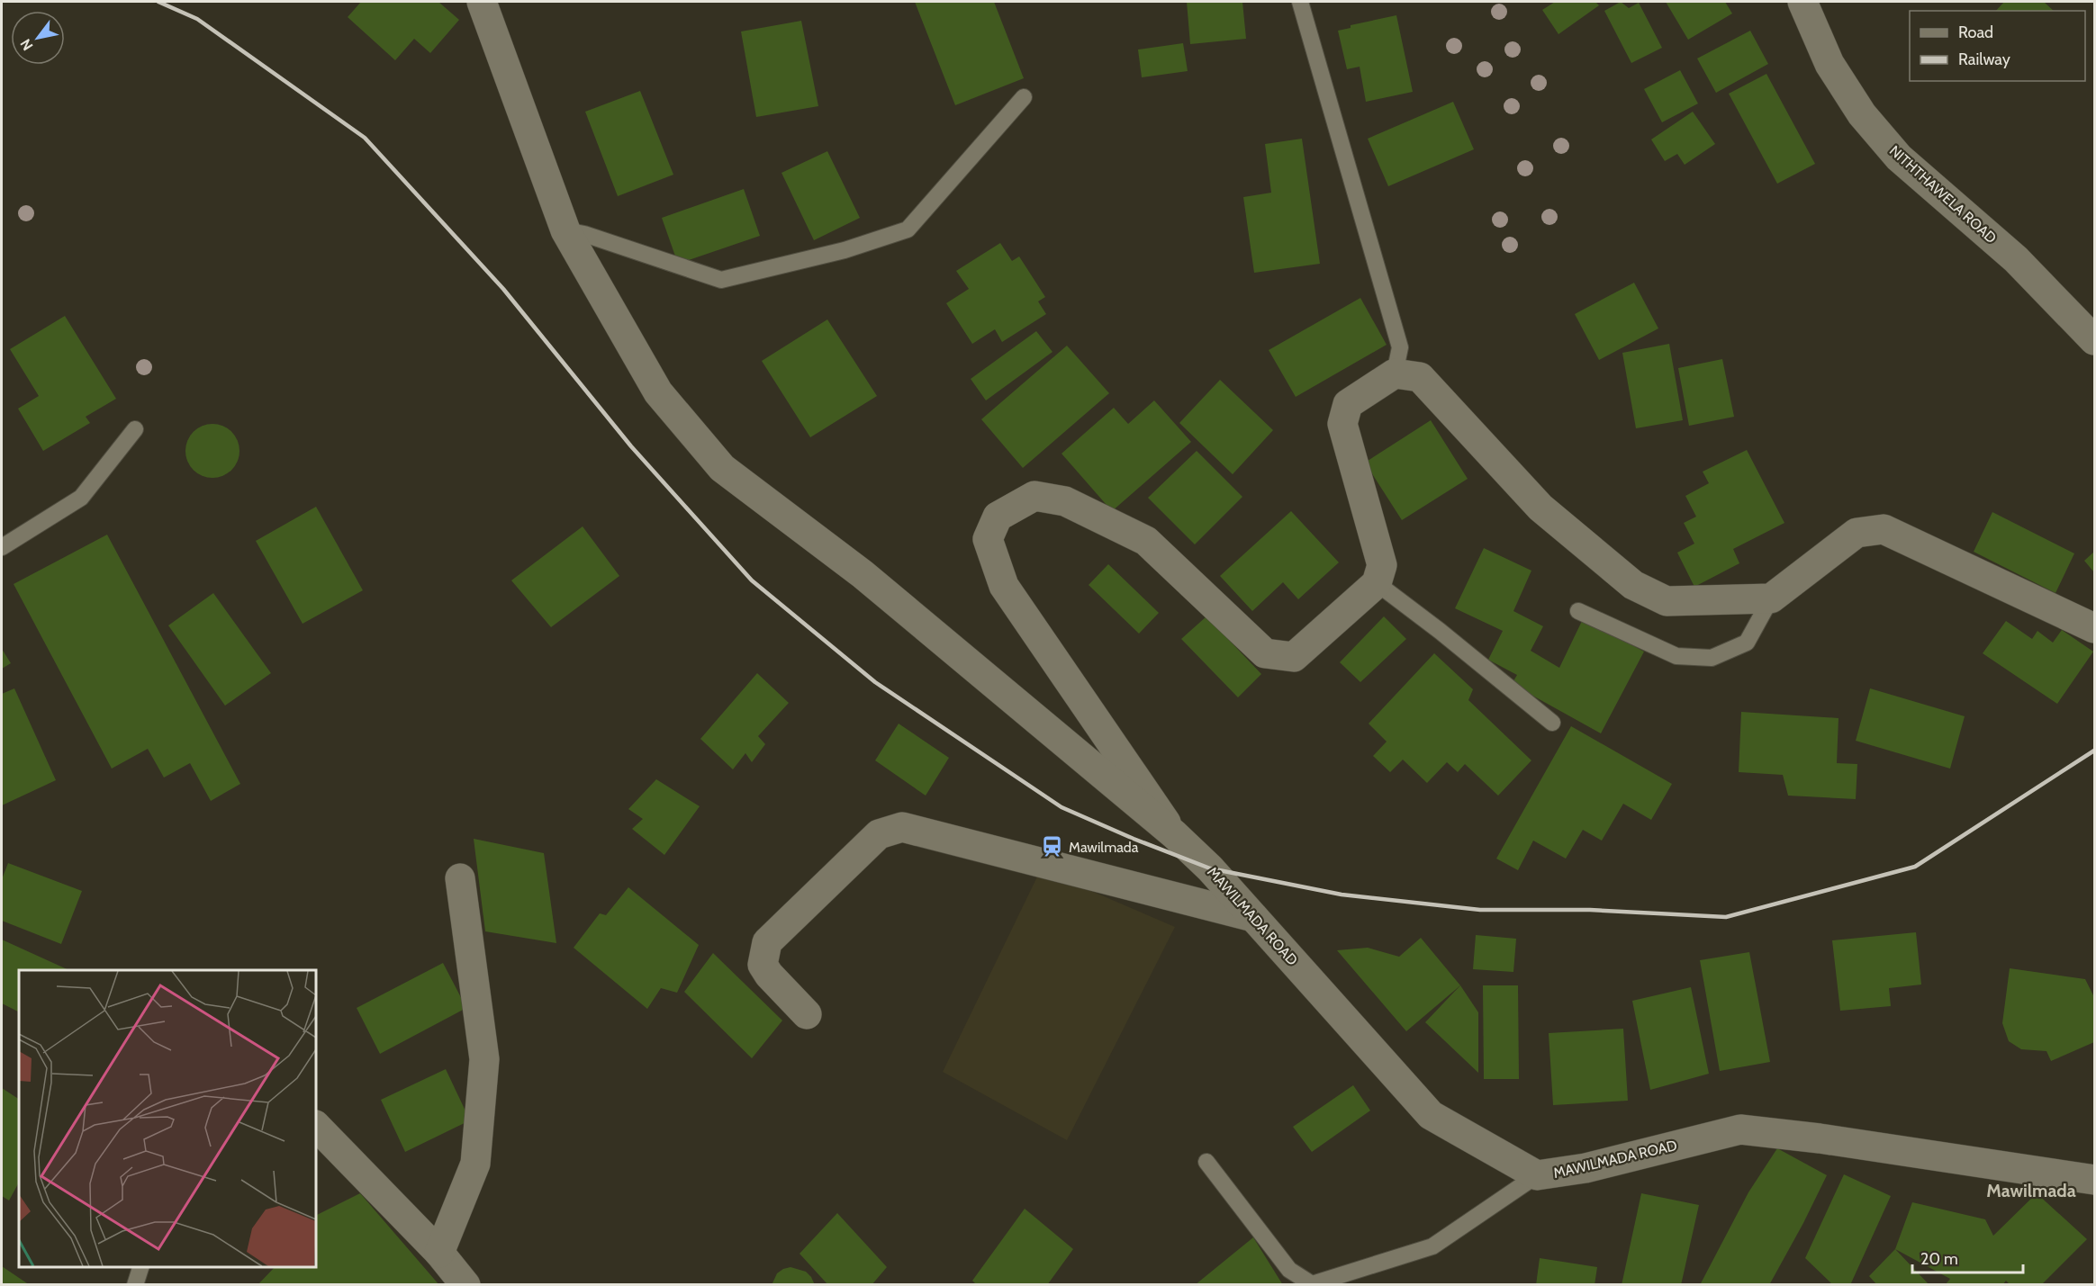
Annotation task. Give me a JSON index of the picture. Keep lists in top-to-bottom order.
{
  "streets": {
    "street": ["NITHTHAWELA ROAD", "MAWILMADA ROAD"]
  },
  "districts": ["Mawilmada"],
  "places": {
    "station": ["Mawilmada"]
  },
  "legend": ["Road", "Railway"],
  "scale_bar": "20 m",
  "north": "bottom left"
}
